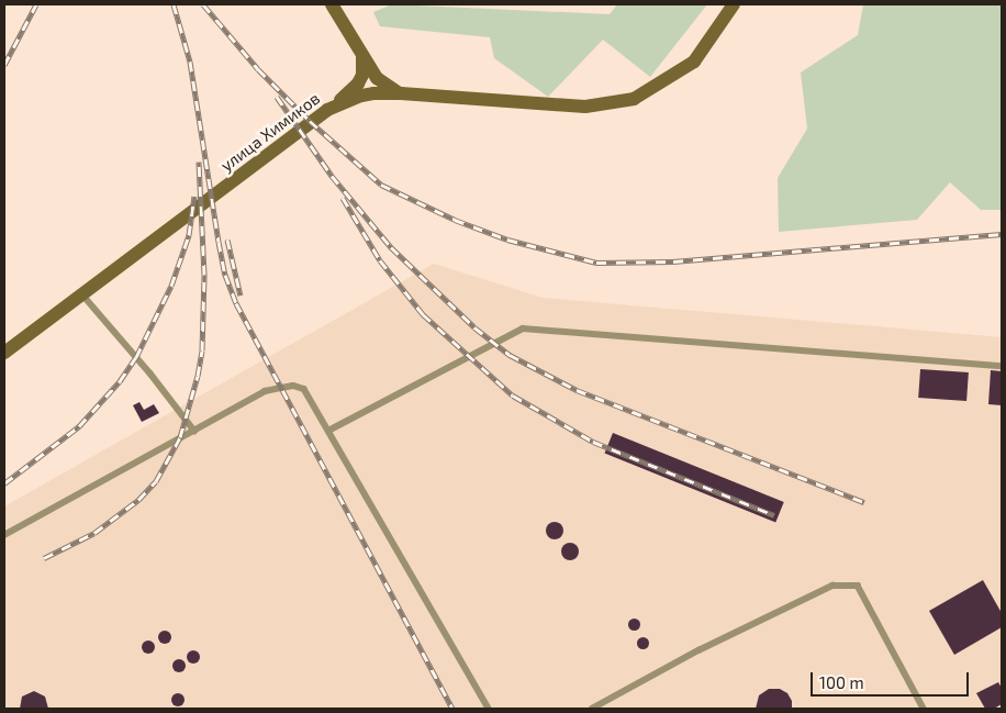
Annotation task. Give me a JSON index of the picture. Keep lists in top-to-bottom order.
{
  "streets": {
    "street": ["улица Химиков"]
  },
  "scale_bar": "100 m"
}
